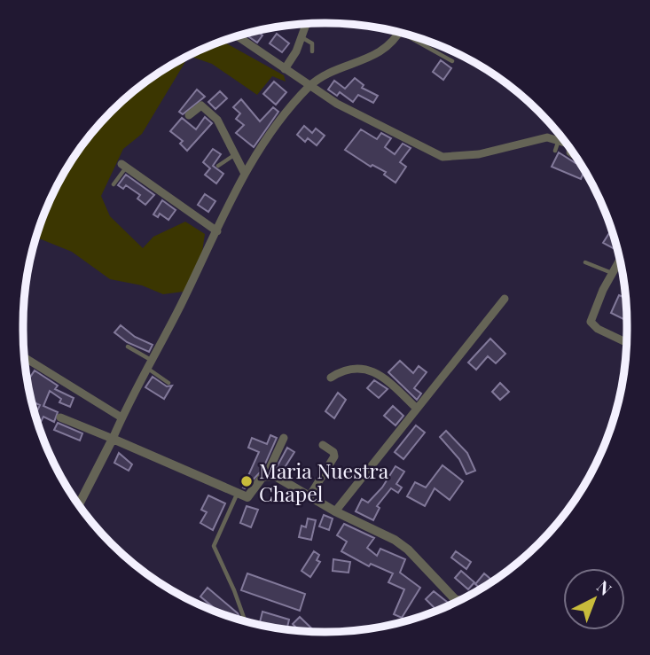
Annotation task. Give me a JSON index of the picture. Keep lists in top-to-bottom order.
{
  "places": ["Maria Nuestra Chapel"],
  "north": "top right"
}
